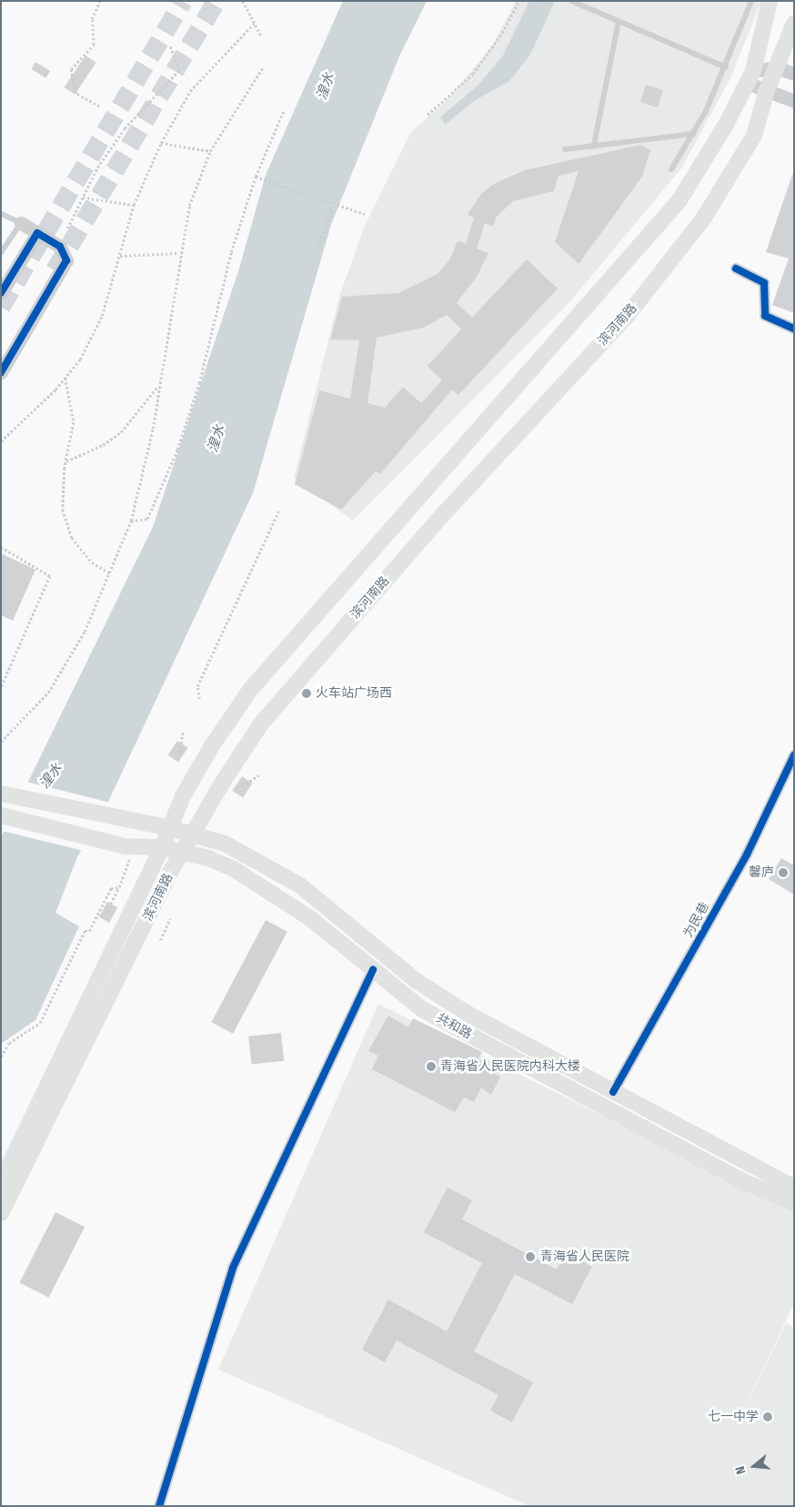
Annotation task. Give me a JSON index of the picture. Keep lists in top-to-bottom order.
{
  "streets": {
    "main road": ["滨河南路", "共和路"],
    "street": ["为民巷"]
  },
  "crossings": [
    ["滨河南路", "共和路"],
    ["为民巷", "共和路"]
  ],
  "water": ["湟水"],
  "places": [
    "火车站广场西",
    "馨庐",
    "青海省人民医院内科大楼",
    "青海省人民医院",
    "七一中学"
  ],
  "north": "left"
}
